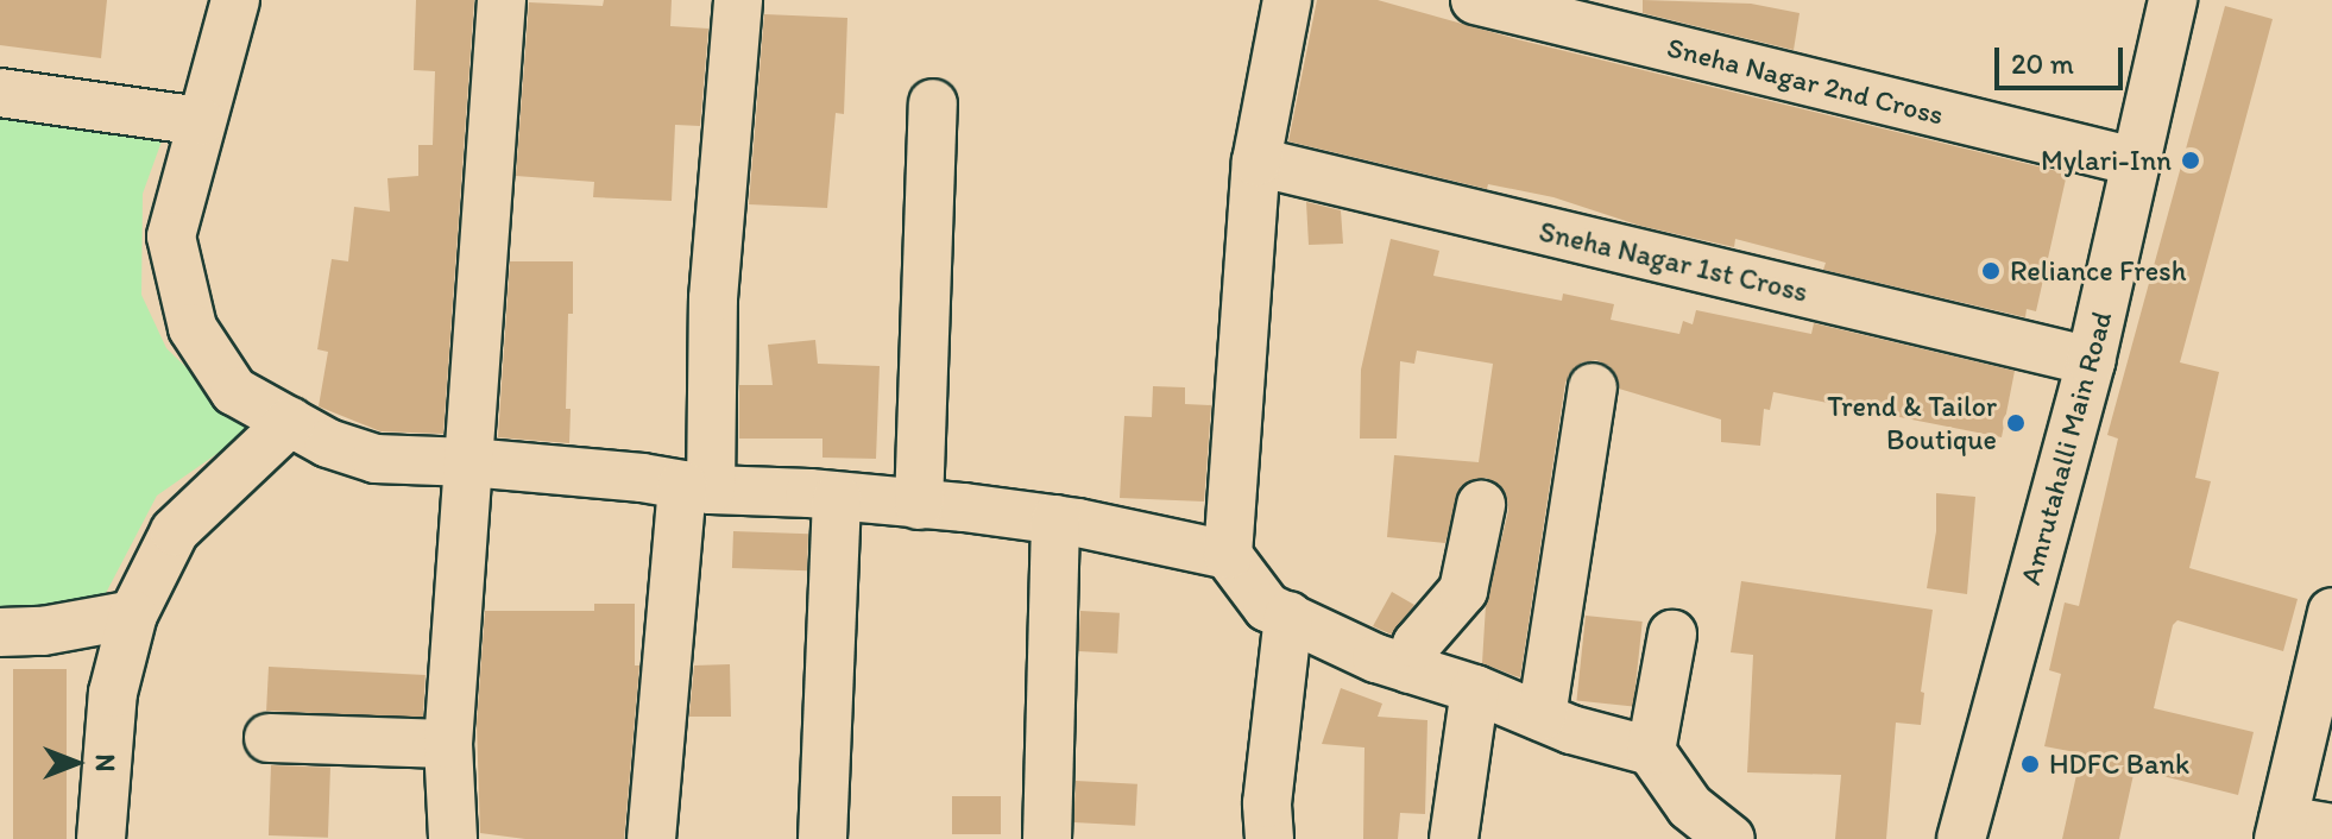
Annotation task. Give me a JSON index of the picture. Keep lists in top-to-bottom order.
{
  "streets": {
    "street": ["Sneha Nagar 2nd Cross", "Sneha Nagar 1st Cross", "Amrutahalli Main Road"]
  },
  "crossings": [
    ["Sneha Nagar 2nd Cross", "Amrutahalli Main Road"],
    ["Sneha Nagar 1st Cross", "Amrutahalli Main Road"]
  ],
  "places": [
    "Mylari-Inn",
    "Reliance Fresh",
    "Trend & Tailor Boutique",
    "HDFC Bank"
  ],
  "scale_bar": "20 m",
  "north": "right"
}
